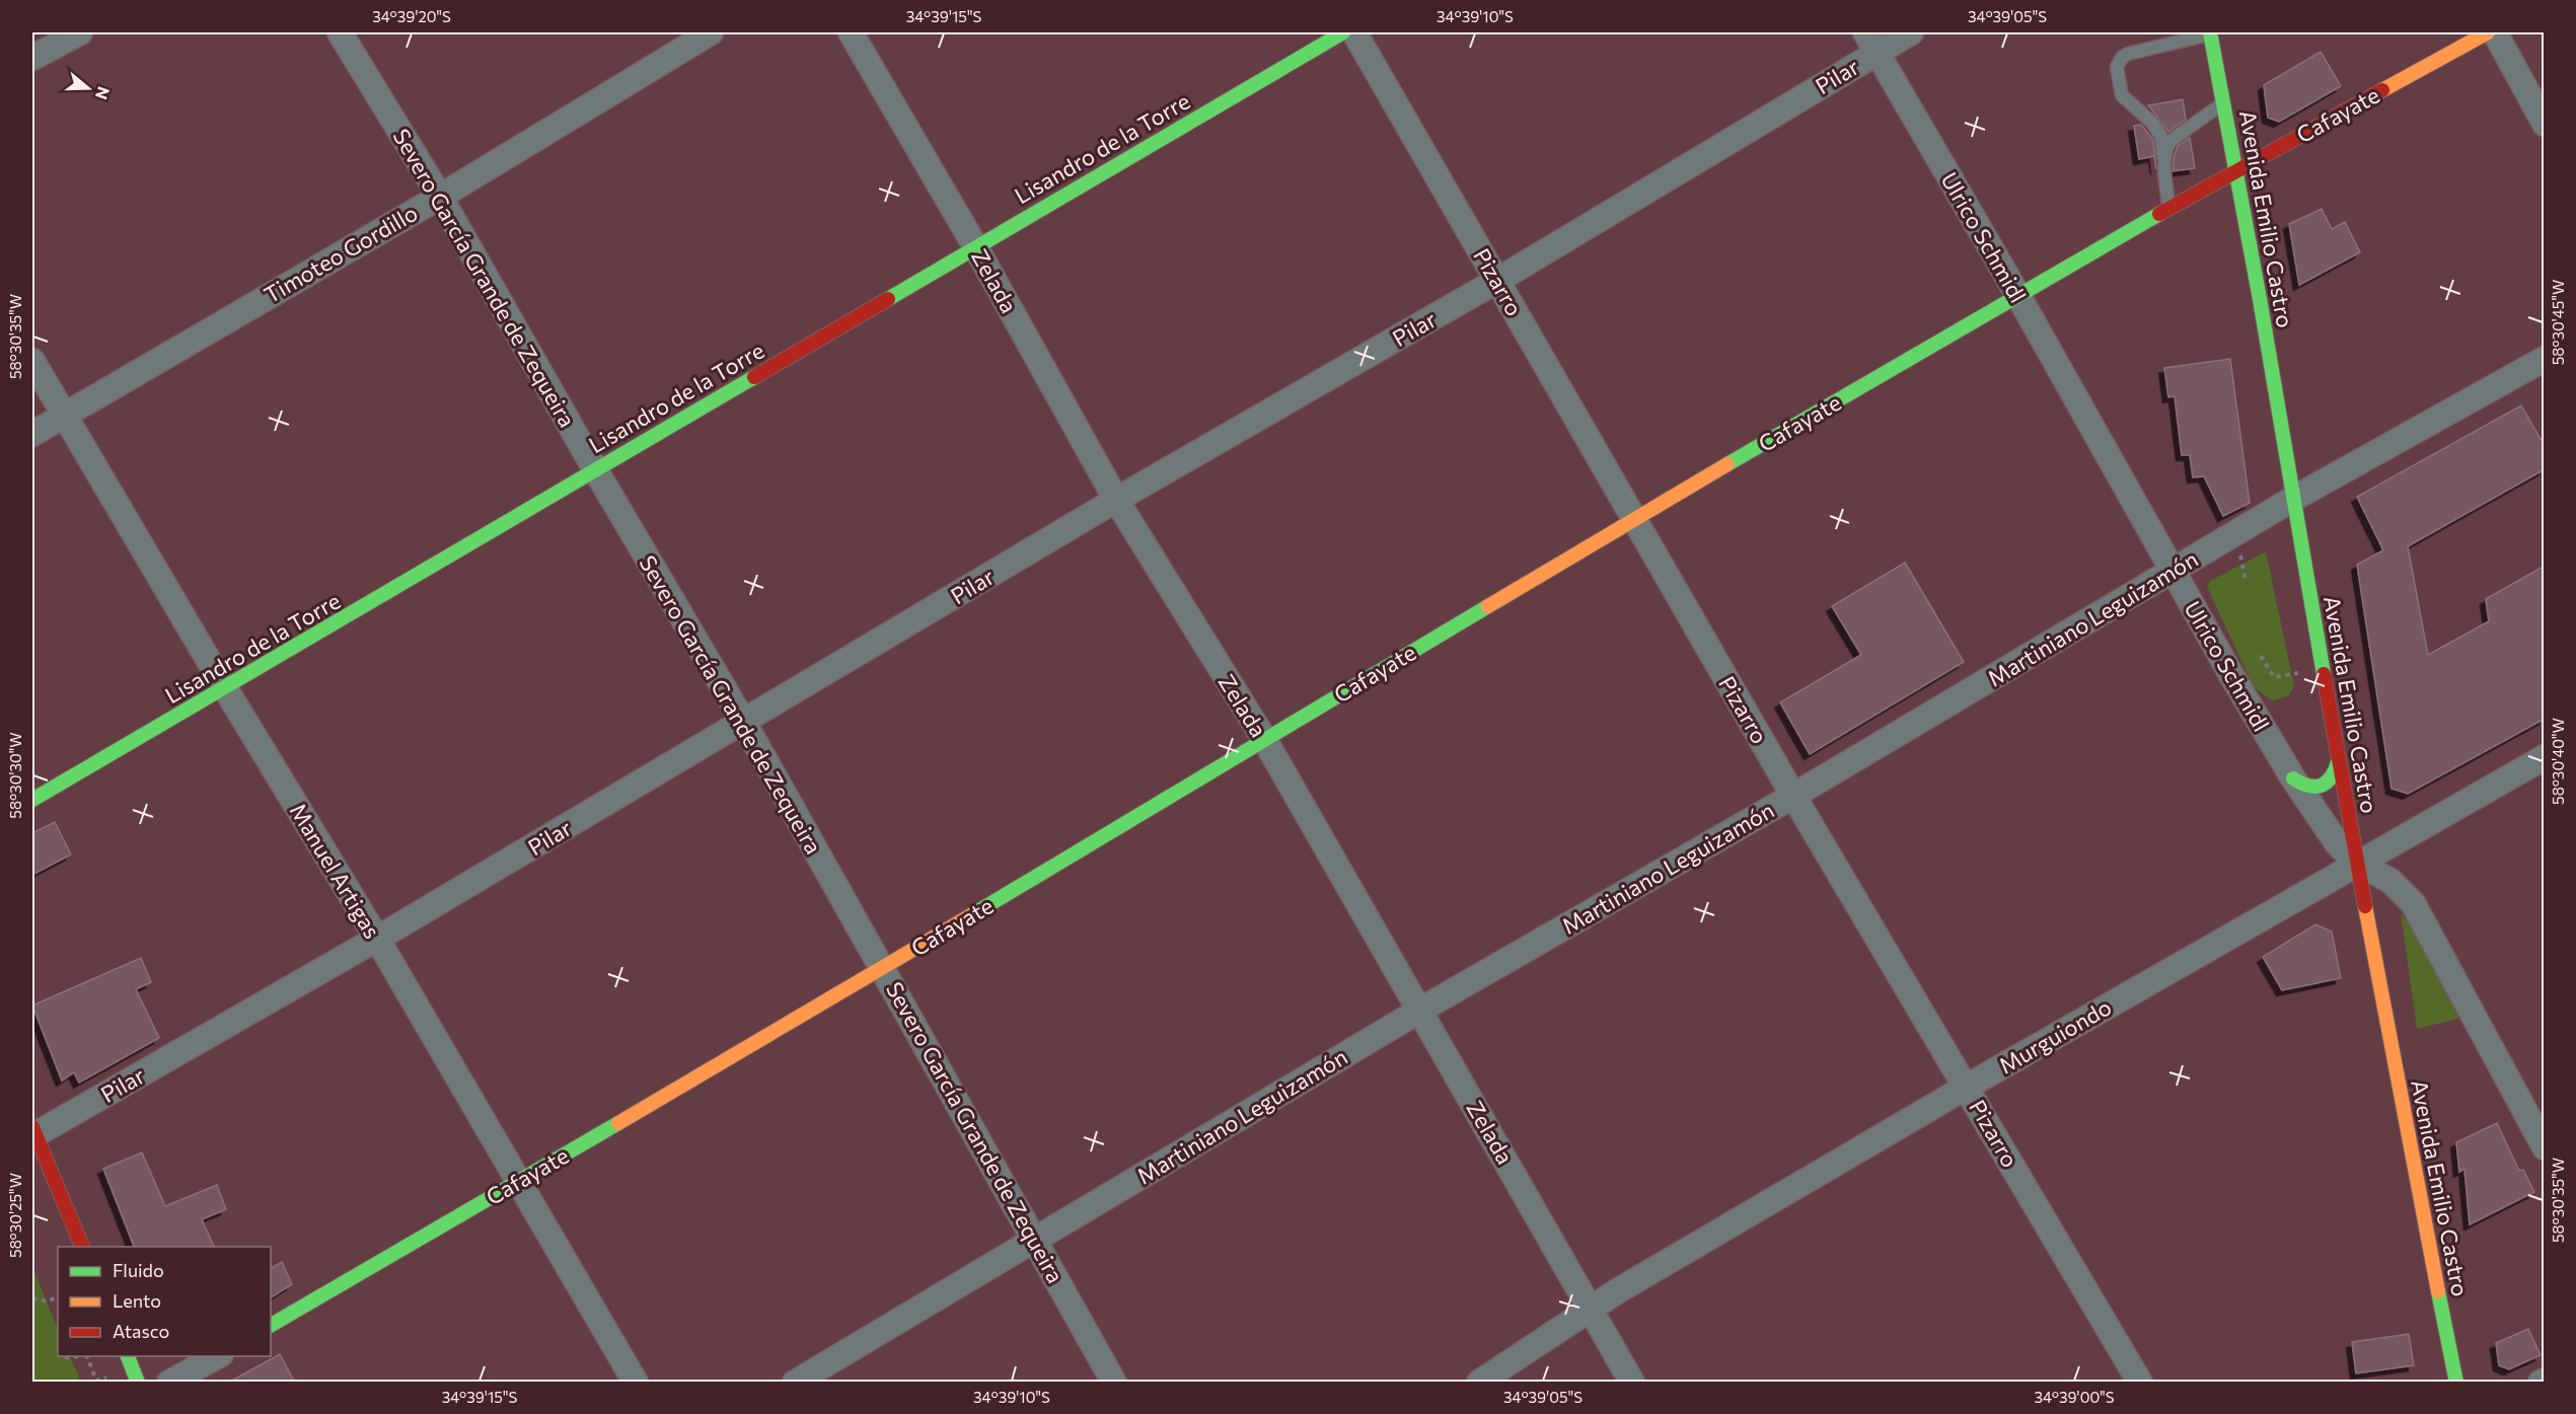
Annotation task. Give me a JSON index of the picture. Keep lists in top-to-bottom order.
{
  "streets": {
    "street": [
      "Pilar",
      "Cafayate",
      "Lisandro de la Torre",
      "Avenida Emilio Castro",
      "Ulrico Schmidl",
      "Timoteo Gordillo",
      "Severo García Grande de Zequeira",
      "Zelada",
      "Pizarro",
      "Martiniano Leguizamón",
      "Manuel Artigas",
      "Murguiondo"
    ]
  },
  "crossings": [
    ["Pilar", "Ulrico Schmidl"],
    ["Pilar", "Severo García Grande de Zequeira"],
    ["Pilar", "Zelada"],
    ["Pilar", "Pizarro"],
    ["Pilar", "Manuel Artigas"],
    ["Cafayate", "Avenida Emilio Castro"],
    ["Cafayate", "Ulrico Schmidl"],
    ["Cafayate", "Severo García Grande de Zequeira"],
    ["Cafayate", "Zelada"],
    ["Cafayate", "Pizarro"],
    ["Cafayate", "Manuel Artigas"],
    ["Lisandro de la Torre", "Severo García Grande de Zequeira"],
    ["Lisandro de la Torre", "Zelada"],
    ["Lisandro de la Torre", "Manuel Artigas"],
    ["Avenida Emilio Castro", "Ulrico Schmidl"],
    ["Avenida Emilio Castro", "Martiniano Leguizamón"],
    ["Avenida Emilio Castro", "Murguiondo"],
    ["Ulrico Schmidl", "Martiniano Leguizamón"],
    ["Ulrico Schmidl", "Murguiondo"],
    ["Timoteo Gordillo", "Severo García Grande de Zequeira"],
    ["Timoteo Gordillo", "Manuel Artigas"],
    ["Severo García Grande de Zequeira", "Martiniano Leguizamón"],
    ["Zelada", "Martiniano Leguizamón"],
    ["Zelada", "Murguiondo"],
    ["Pizarro", "Martiniano Leguizamón"],
    ["Pizarro", "Murguiondo"]
  ],
  "legend": ["Fluido", "Lento", "Atasco"],
  "north": "right",
  "coordinates": [
    "34°39'20\"S",
    "34°39'15\"S",
    "34°39'10\"S",
    "34°39'05\"S",
    "58°30'45\"W",
    "58°30'35\"W",
    "58°30'40\"W",
    "58°30'30\"W",
    "58°30'25\"W",
    "34°39'00\"S"
  ]
}
